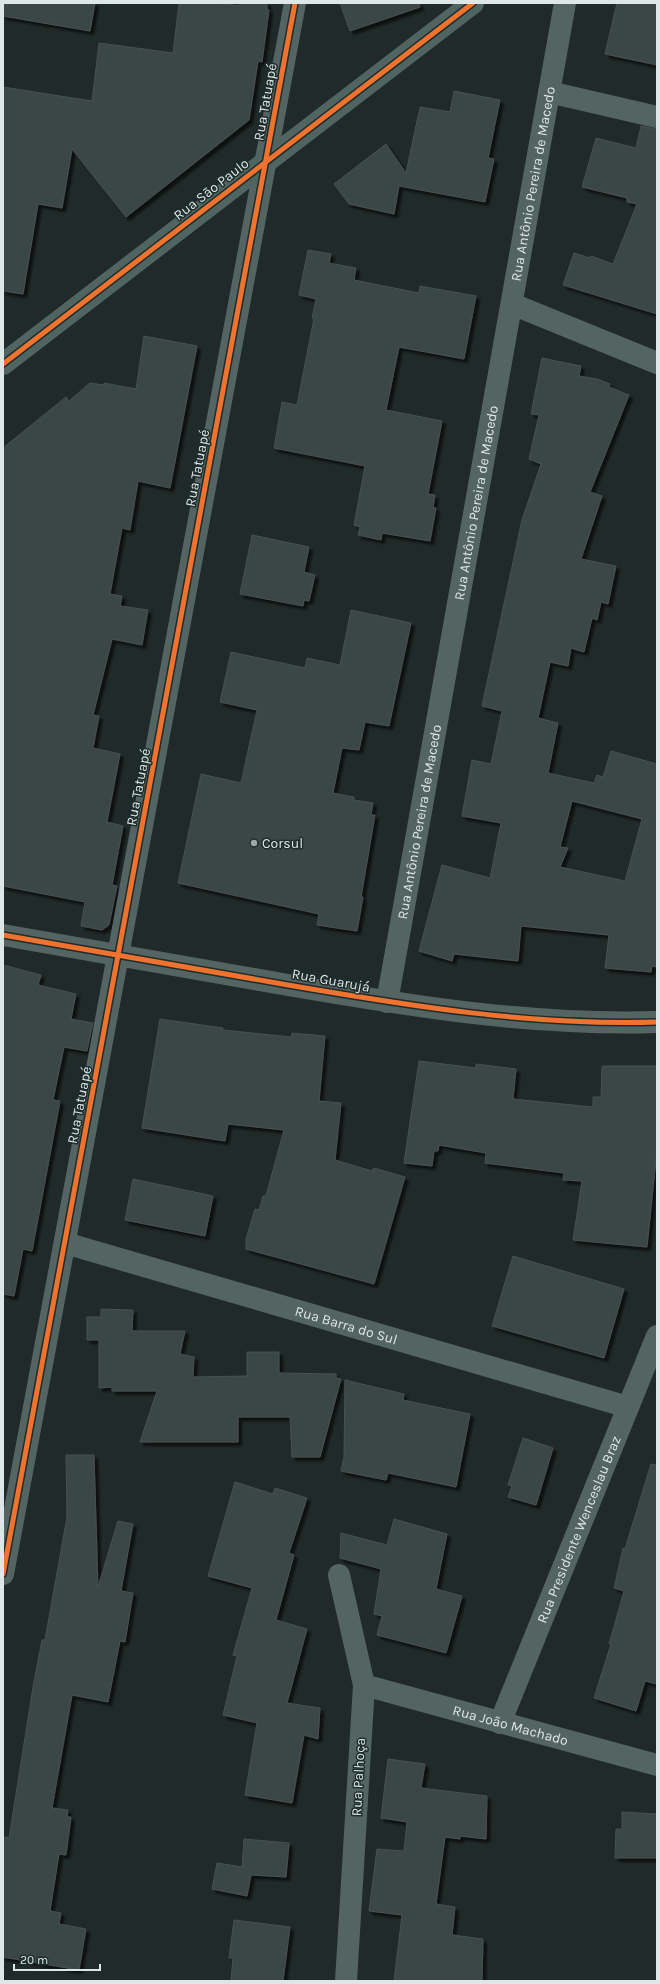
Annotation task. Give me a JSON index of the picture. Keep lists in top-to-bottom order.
{
  "streets": {
    "main road": ["Rua São Paulo"],
    "street": [
      "Rua Tatuapé",
      "Rua Antônio Pereira de Macedo",
      "Rua Guarujá",
      "Rua Barra do Sul",
      "Rua Presidente Wenceslau Braz",
      "Rua João Machado",
      "Rua Palhoça"
    ]
  },
  "crossings": [
    ["Rua Tatuapé", "Rua São Paulo"],
    ["Rua Tatuapé", "Rua Guarujá"],
    ["Rua Tatuapé", "Rua Barra do Sul"],
    ["Rua Antônio Pereira de Macedo", "Rua Guarujá"],
    ["Rua Barra do Sul", "Rua Presidente Wenceslau Braz"],
    ["Rua Presidente Wenceslau Braz", "Rua João Machado"],
    ["Rua João Machado", "Rua Palhoça"]
  ],
  "places": ["Corsul"],
  "scale_bar": "20 m"
}
